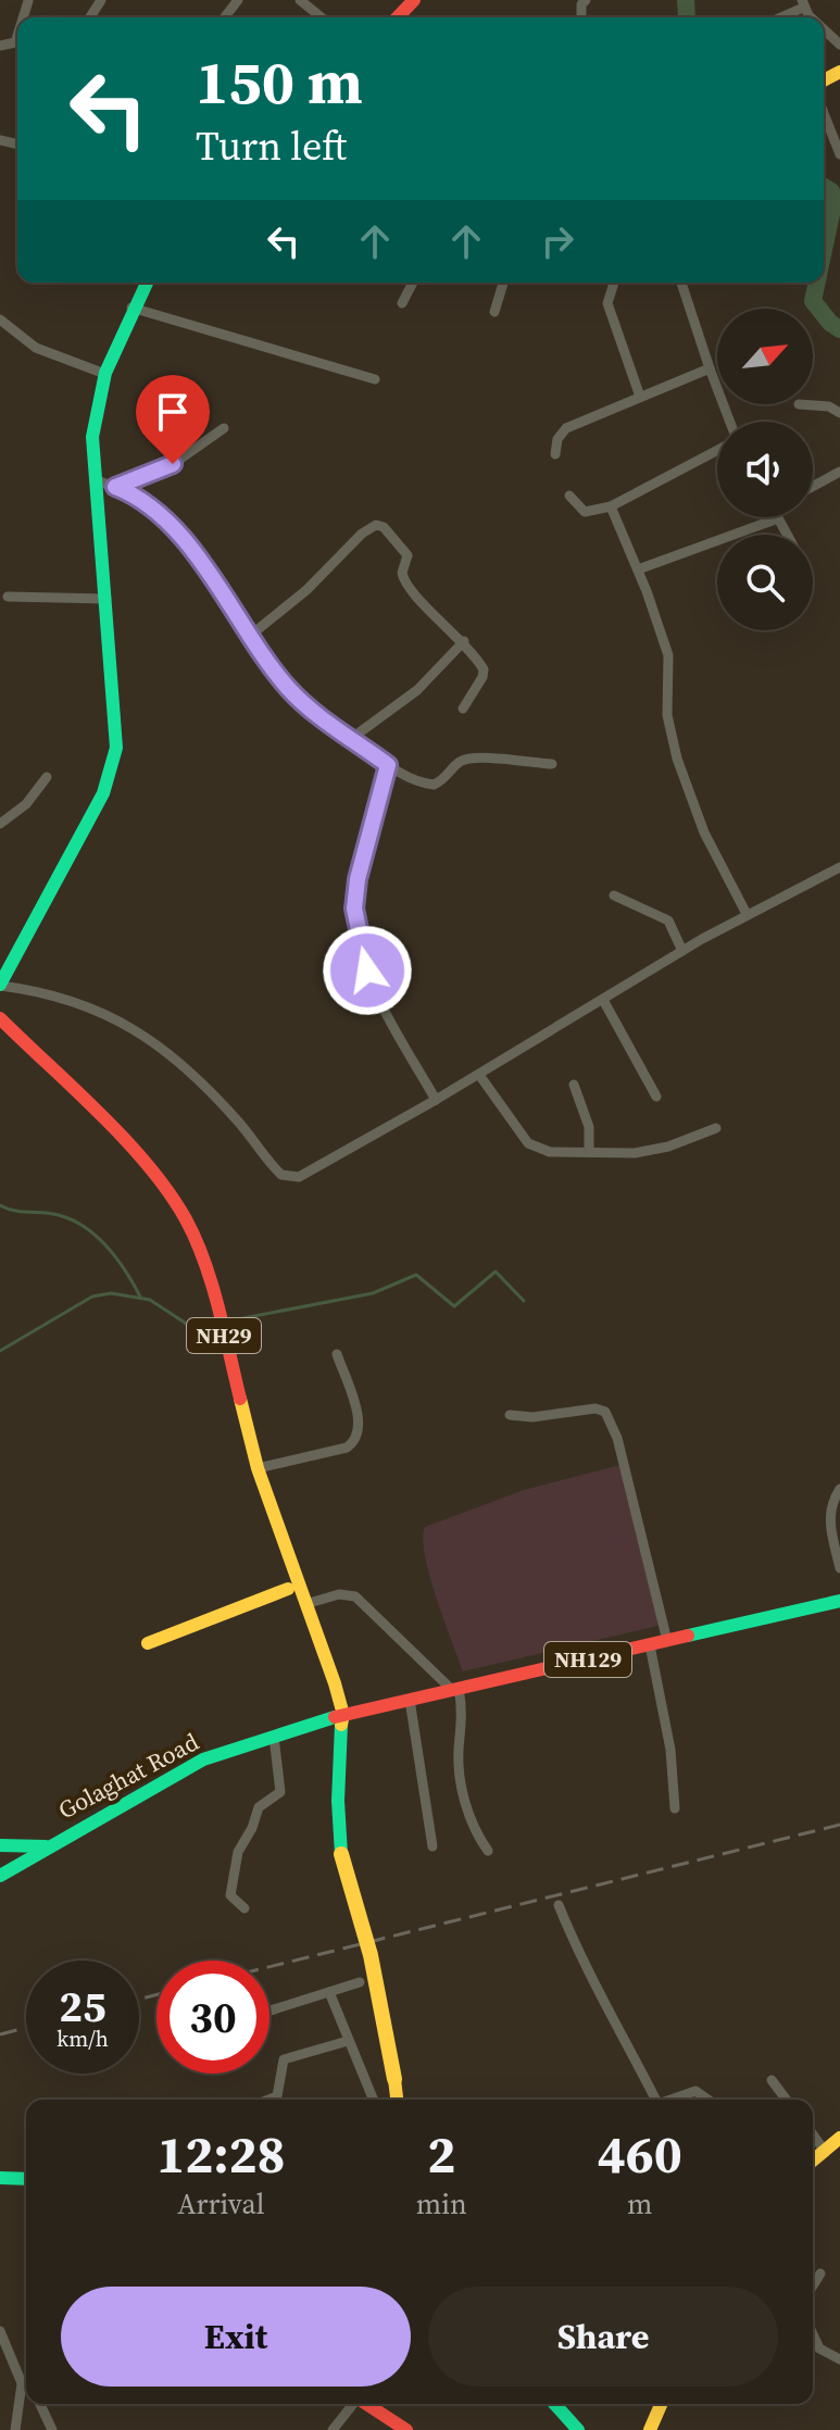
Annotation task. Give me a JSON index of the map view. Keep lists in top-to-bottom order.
{
  "streets": {
    "main road": ["NH29", "NH129", "Golaghat Road"]
  },
  "crossings": [
    ["NH29", "NH129"],
    ["NH29", "Golaghat Road"],
    ["NH129", "Golaghat Road"]
  ],
  "north": "top right",
  "page": {
    "turn": ["150 m", "Turn left"],
    "speed": "25 km/h",
    "limit": "30",
    "eta": [
      "12:28",
      "Arrival",
      "2",
      "min",
      "460",
      "m"
    ],
    "buttons": ["Exit", "Share"]
  }
}
